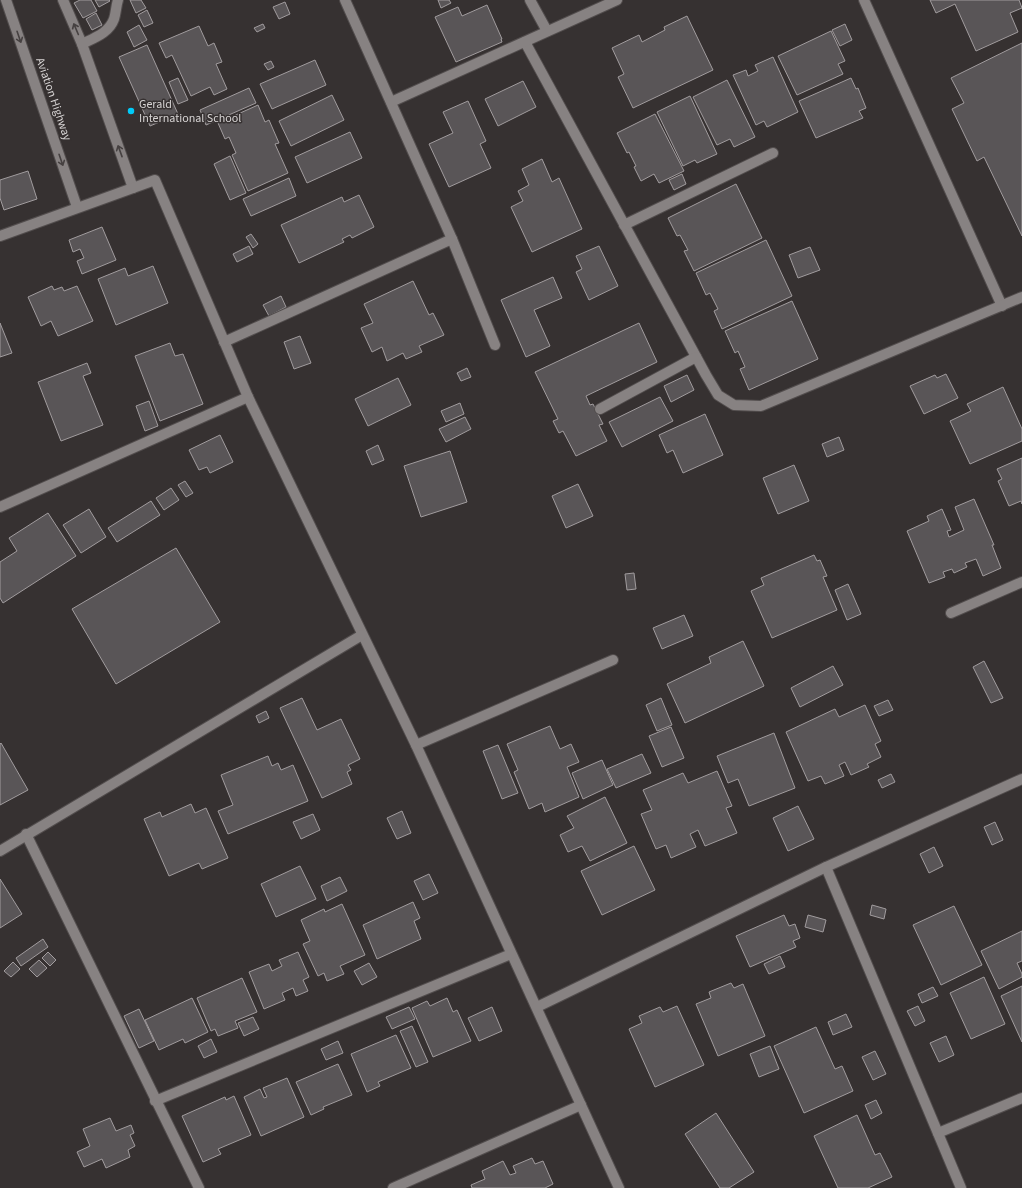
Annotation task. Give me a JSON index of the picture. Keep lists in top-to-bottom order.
{
  "streets": {
    "street": ["Aviation Highway"]
  },
  "places": ["Gerald International School"]
}
